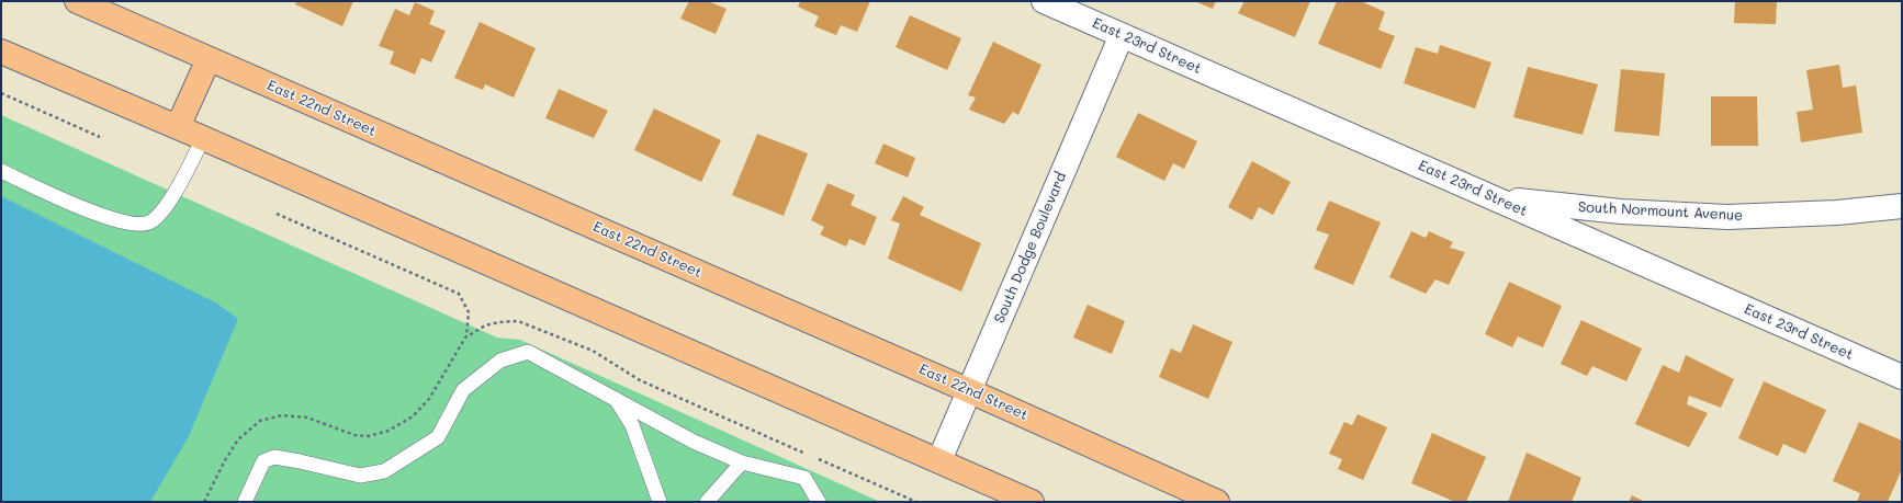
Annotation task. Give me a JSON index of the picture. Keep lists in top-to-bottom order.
{
  "streets": {
    "main road": ["East 22nd Street"],
    "street": ["East 23rd Street", "South Normount Avenue", "South Dodge Boulevard"]
  },
  "crossings": [
    ["East 23rd Street", "South Normount Avenue"],
    ["East 23rd Street", "South Dodge Boulevard"],
    ["East 22nd Street", "South Dodge Boulevard"]
  ]
}
